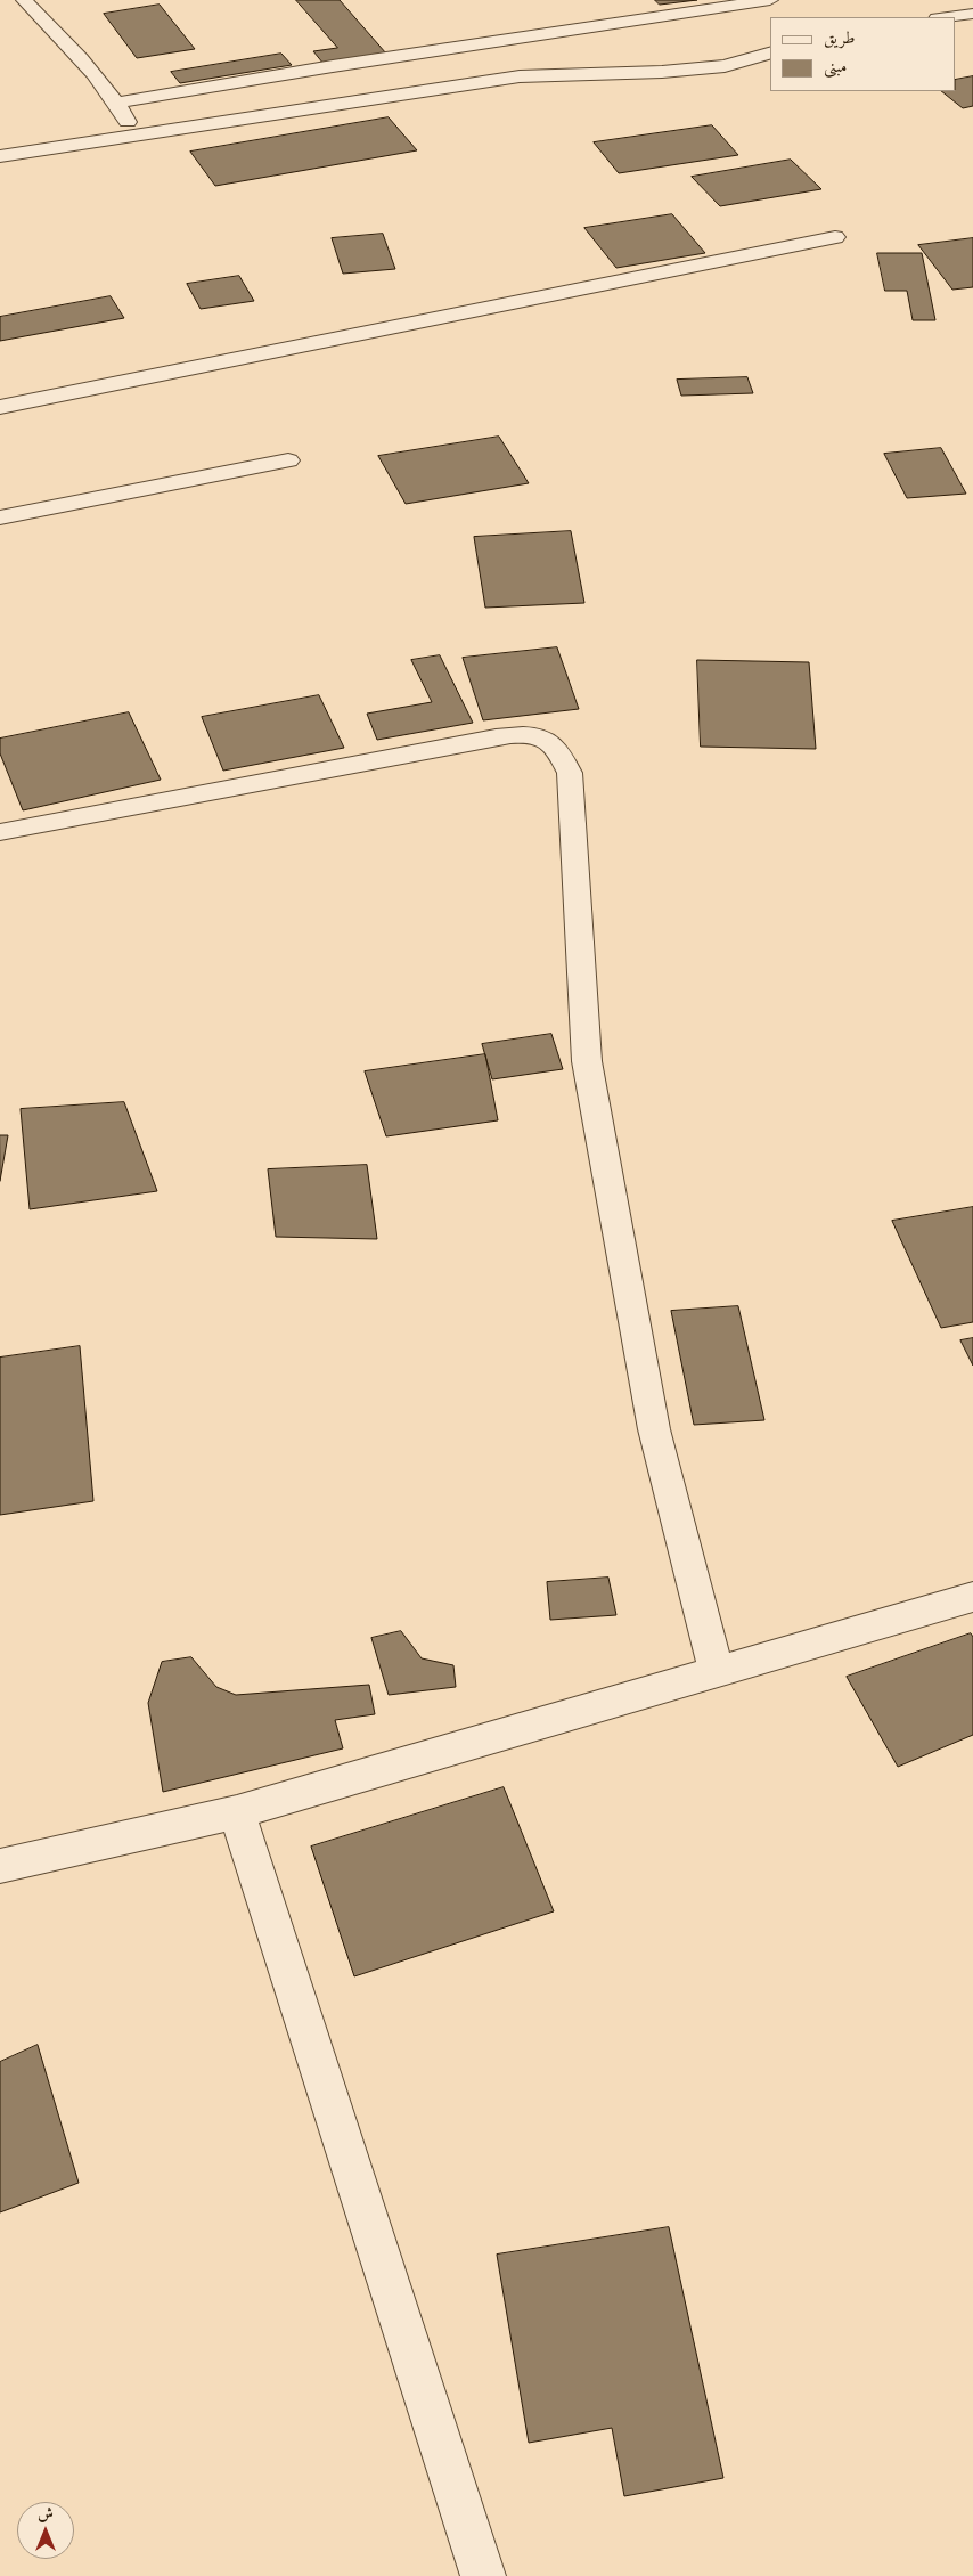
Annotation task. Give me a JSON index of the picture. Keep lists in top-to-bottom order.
{
  "legend": ["طريق", "مبنى"],
  "north": "top"
}
